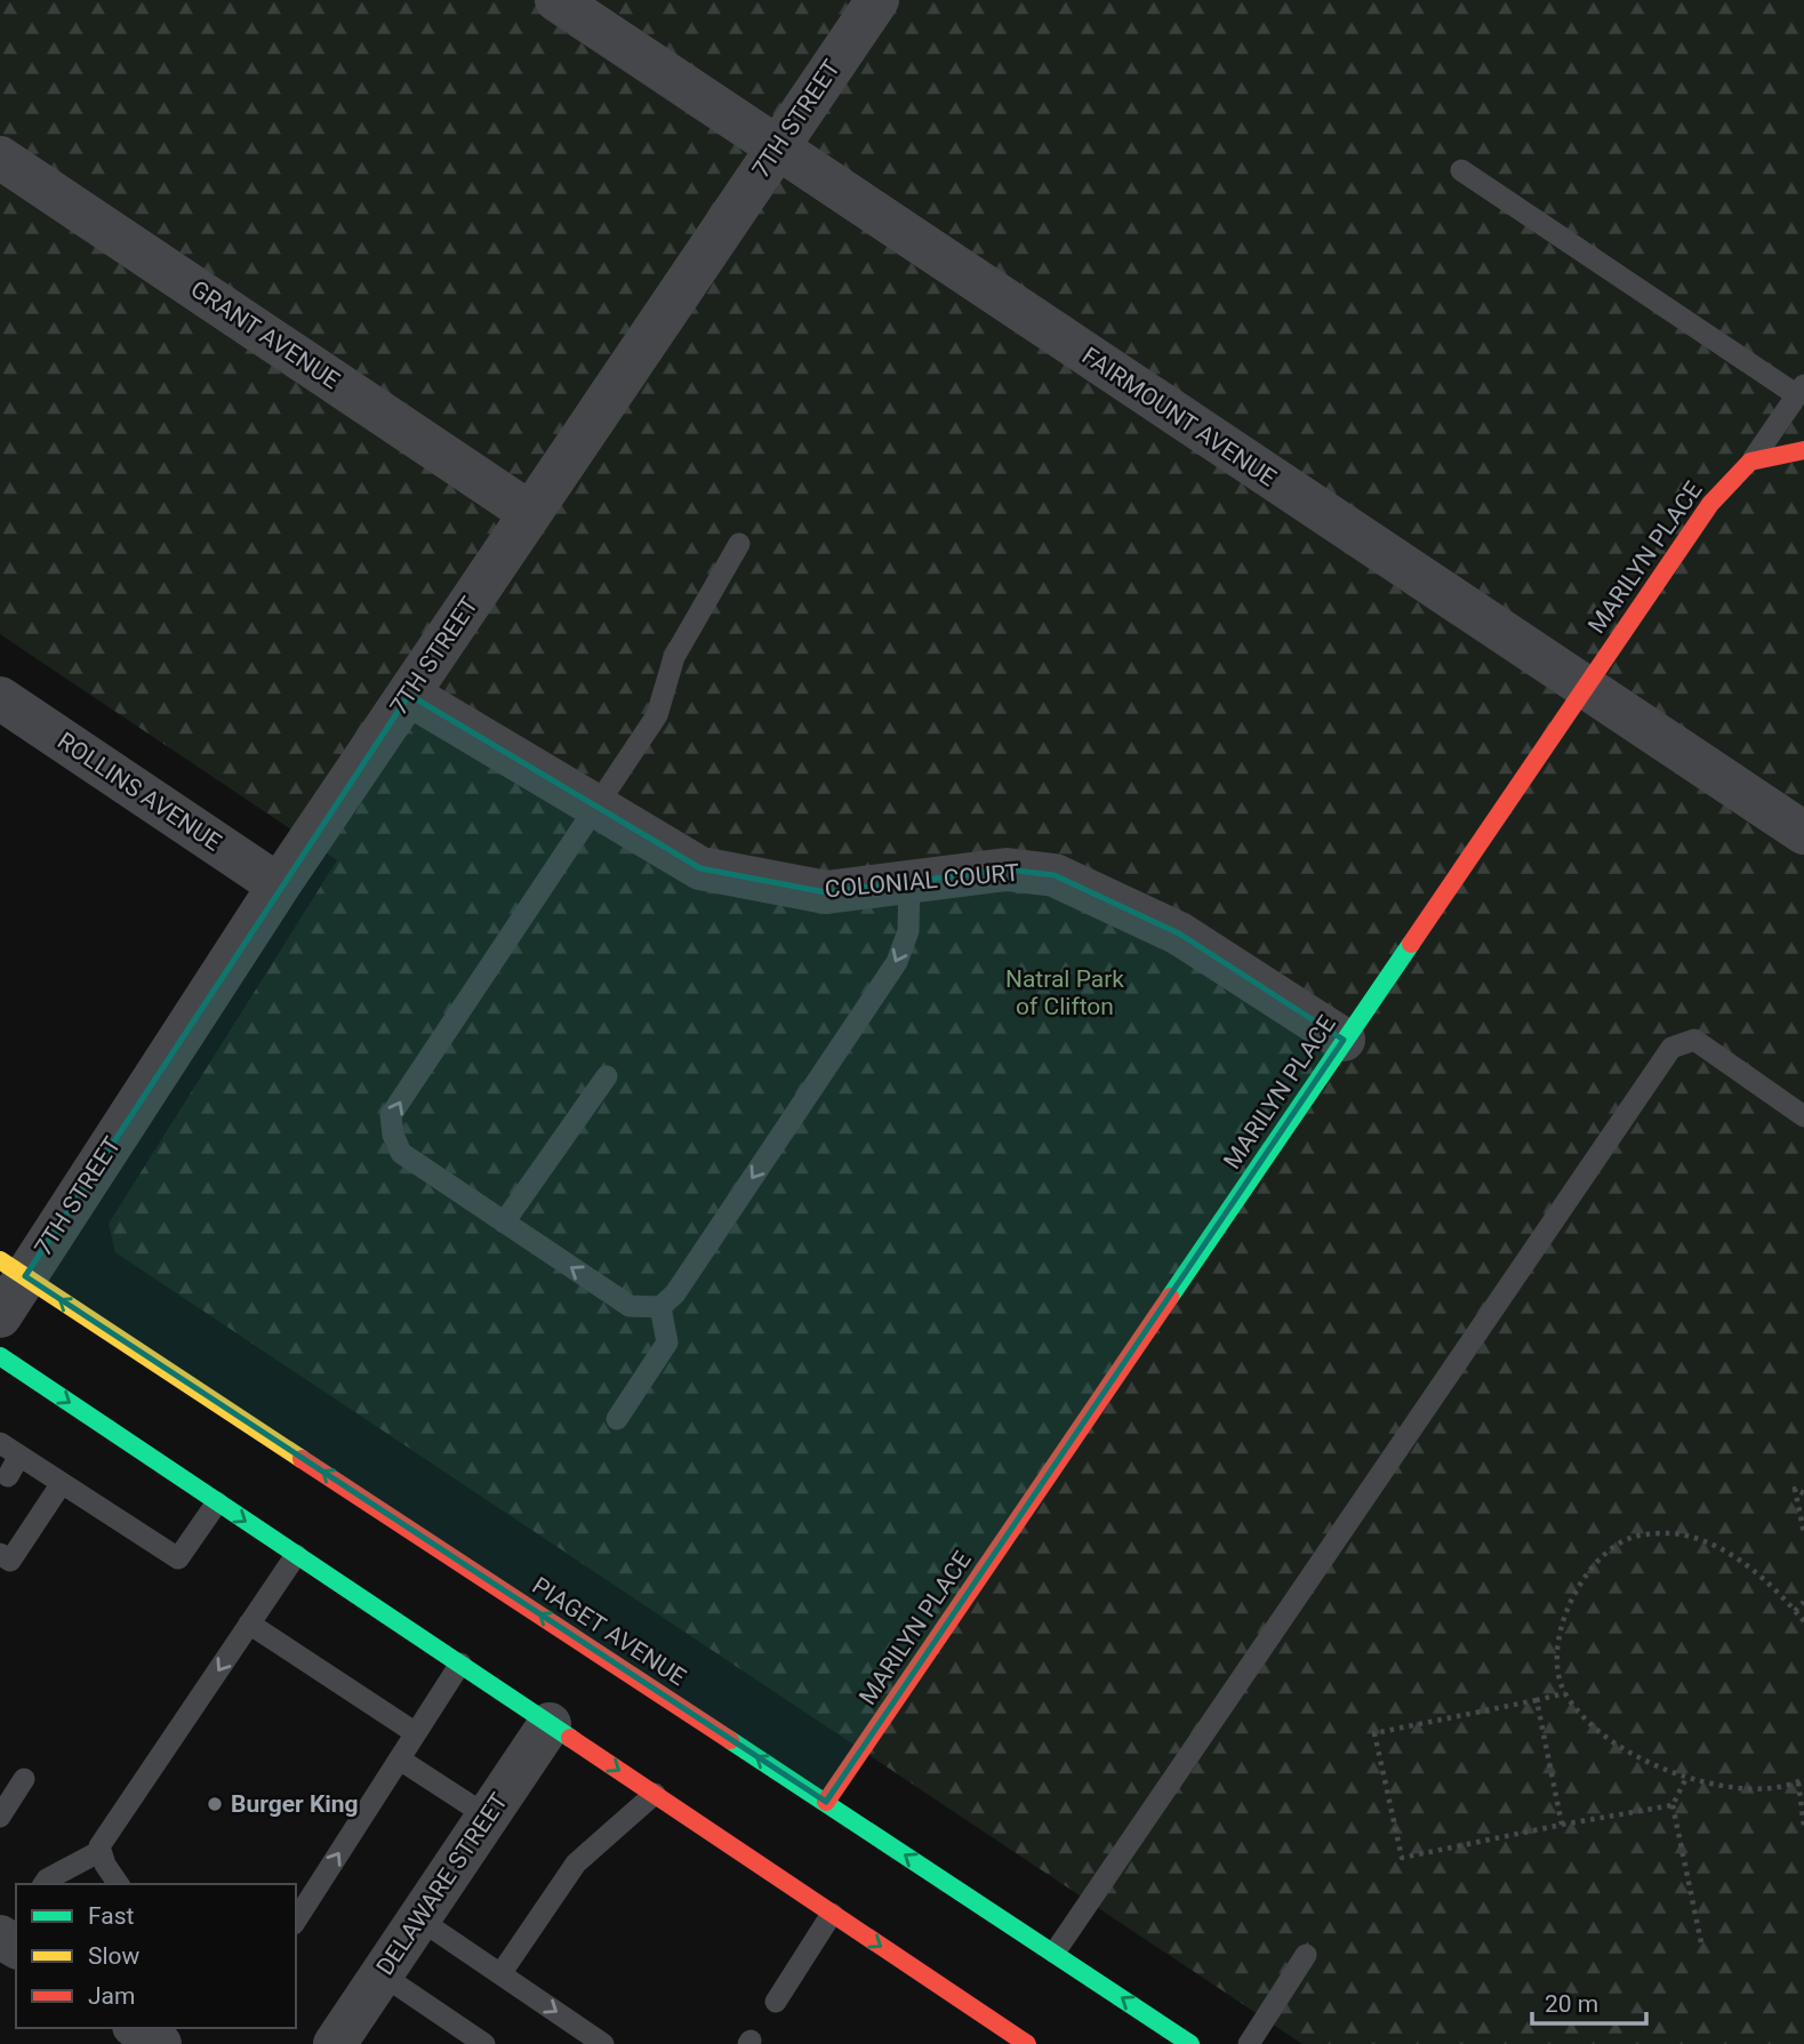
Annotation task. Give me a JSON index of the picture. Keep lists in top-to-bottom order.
{
  "streets": {
    "main road": ["MARILYN PLACE", "PIAGET AVENUE"],
    "street": [
      "7TH STREET",
      "GRANT AVENUE",
      "FAIRMOUNT AVENUE",
      "ROLLINS AVENUE",
      "COLONIAL COURT",
      "DELAWARE STREET"
    ]
  },
  "crossings": [
    ["7TH STREET", "GRANT AVENUE"],
    ["7TH STREET", "FAIRMOUNT AVENUE"],
    ["7TH STREET", "ROLLINS AVENUE"],
    ["7TH STREET", "COLONIAL COURT"],
    ["7TH STREET", "PIAGET AVENUE"],
    ["FAIRMOUNT AVENUE", "MARILYN PLACE"],
    ["MARILYN PLACE", "COLONIAL COURT"],
    ["MARILYN PLACE", "PIAGET AVENUE"]
  ],
  "parks": ["Natral Park of Clifton"],
  "places": ["Burger King"],
  "legend": ["Fast", "Slow", "Jam"],
  "scale_bar": "20 m"
}
